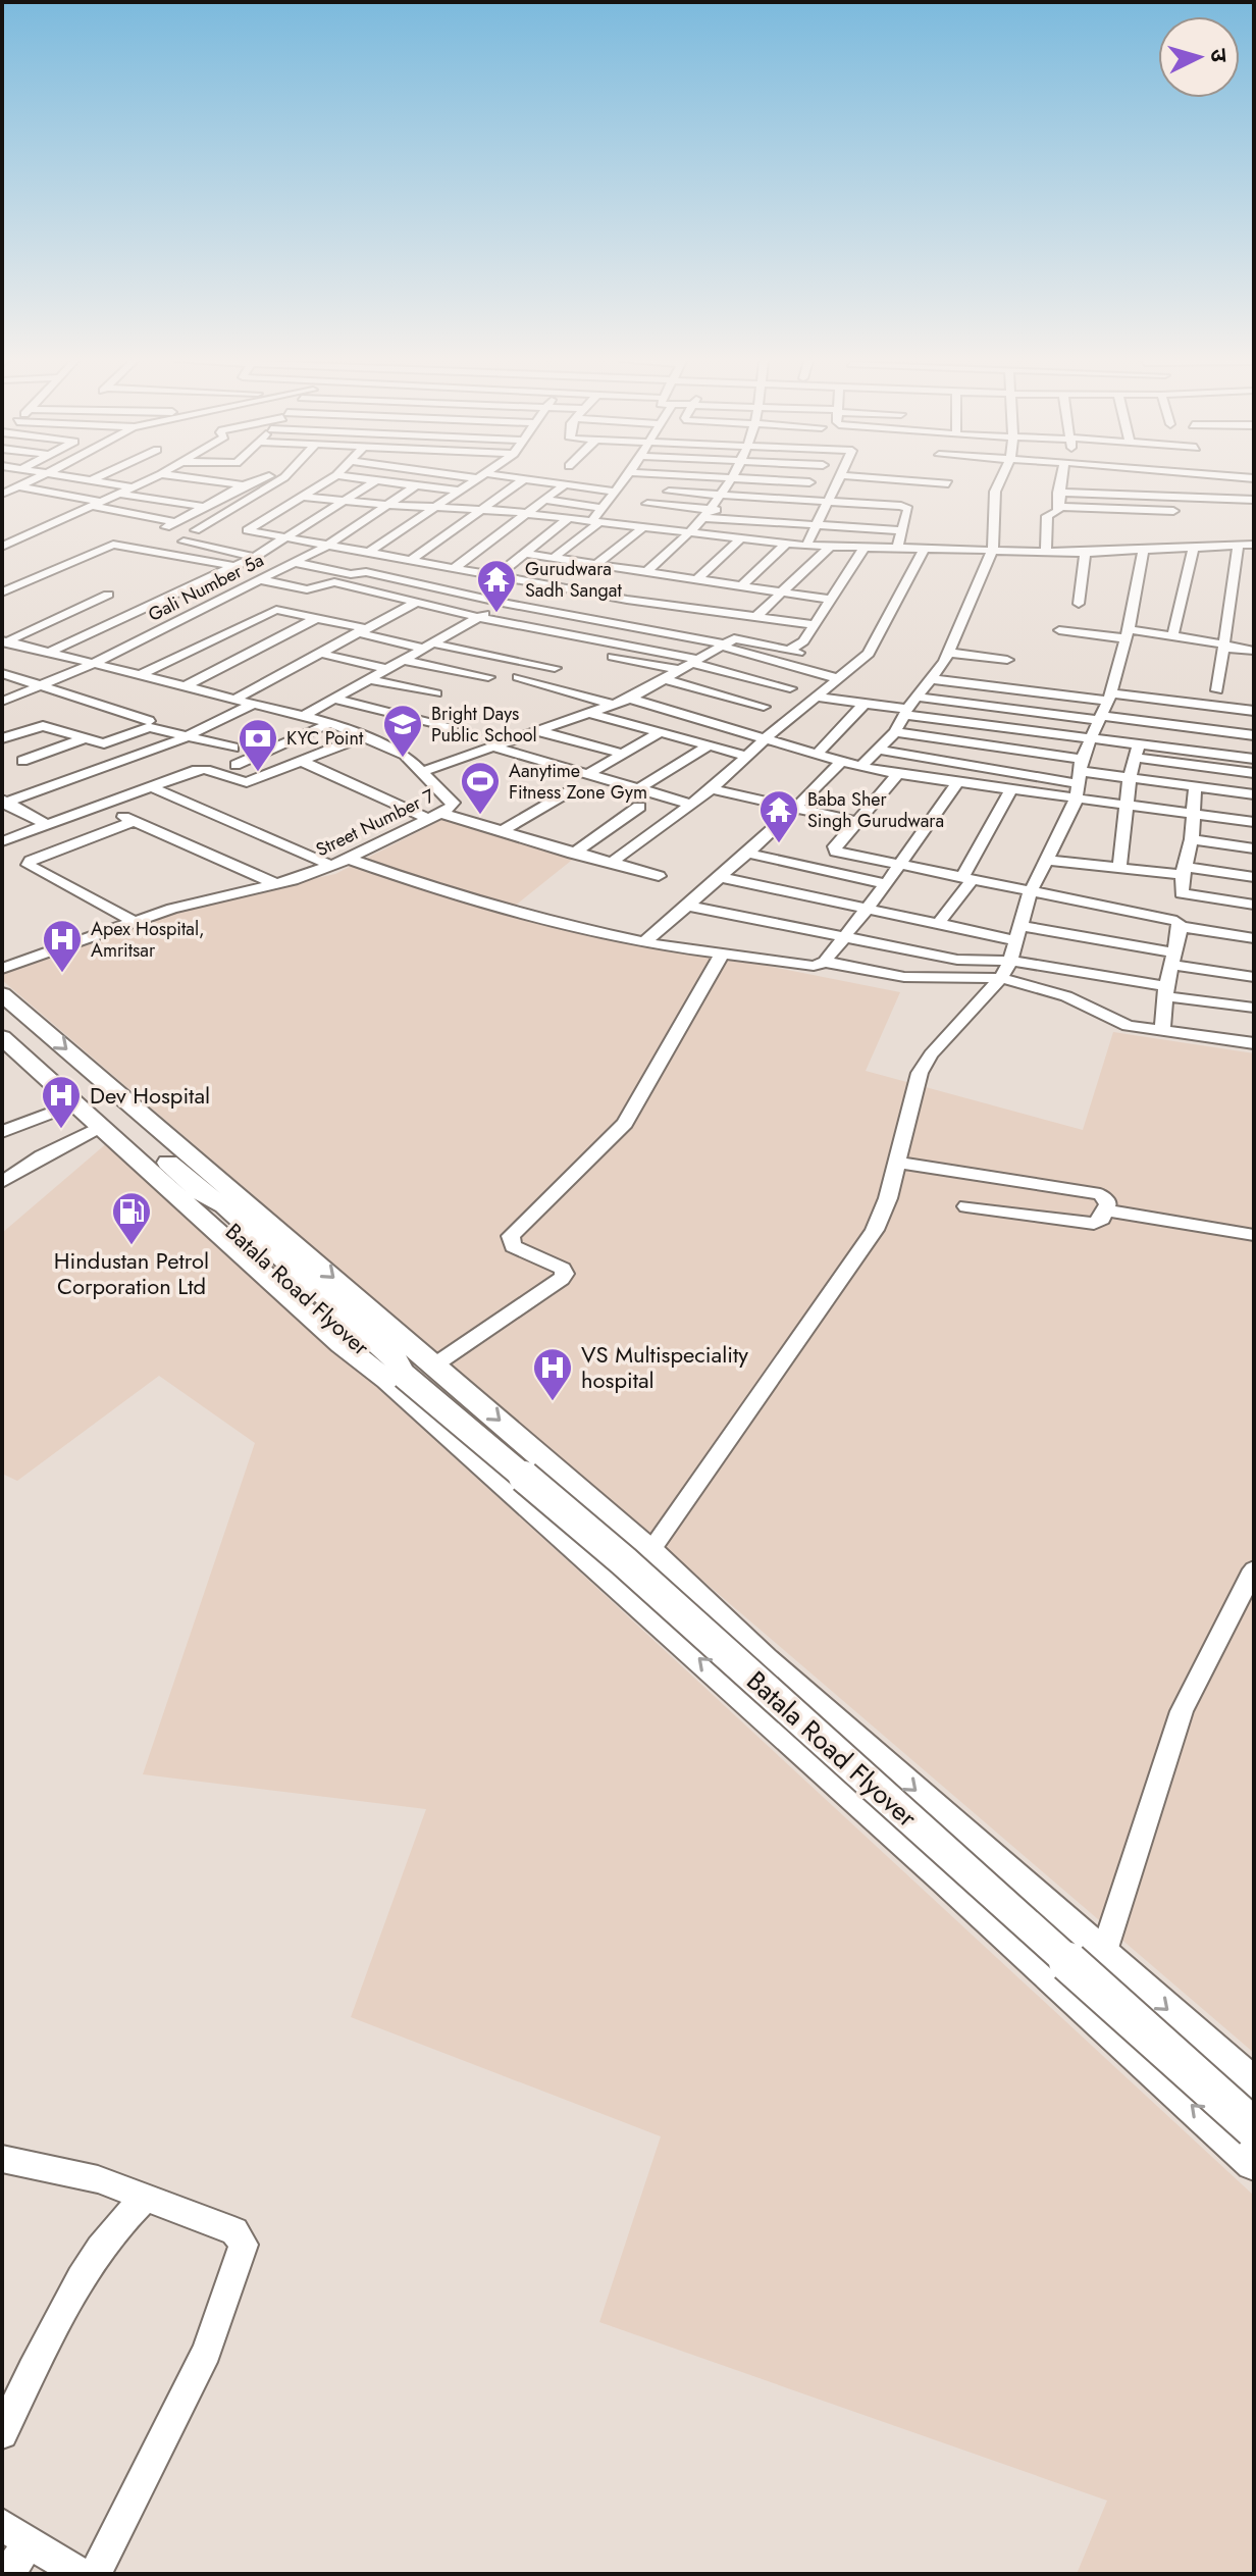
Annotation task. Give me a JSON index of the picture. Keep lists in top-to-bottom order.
{
  "streets": {
    "main road": ["Batala Road Flyover"],
    "street": ["Gali Number 5a", "Street Number 7"]
  },
  "crossings": [
    ["Gali Number 5a", "Street Number 7"]
  ],
  "places": {
    "temple": ["Gurudwara Sadh Sangat", "Baba Sher Singh Gurudwara"],
    "school or university": ["Bright Days Public School"],
    "bank": ["KYC Point"],
    "sports": ["Aanytime Fitness Zone Gym"],
    "hospital": ["Apex Hospital, Amritsar", "Dev Hospital", "VS Multispeciality hospital"],
    "fuel station": ["Hindustan Petrol Corporation Ltd"]
  },
  "north": "right"
}
